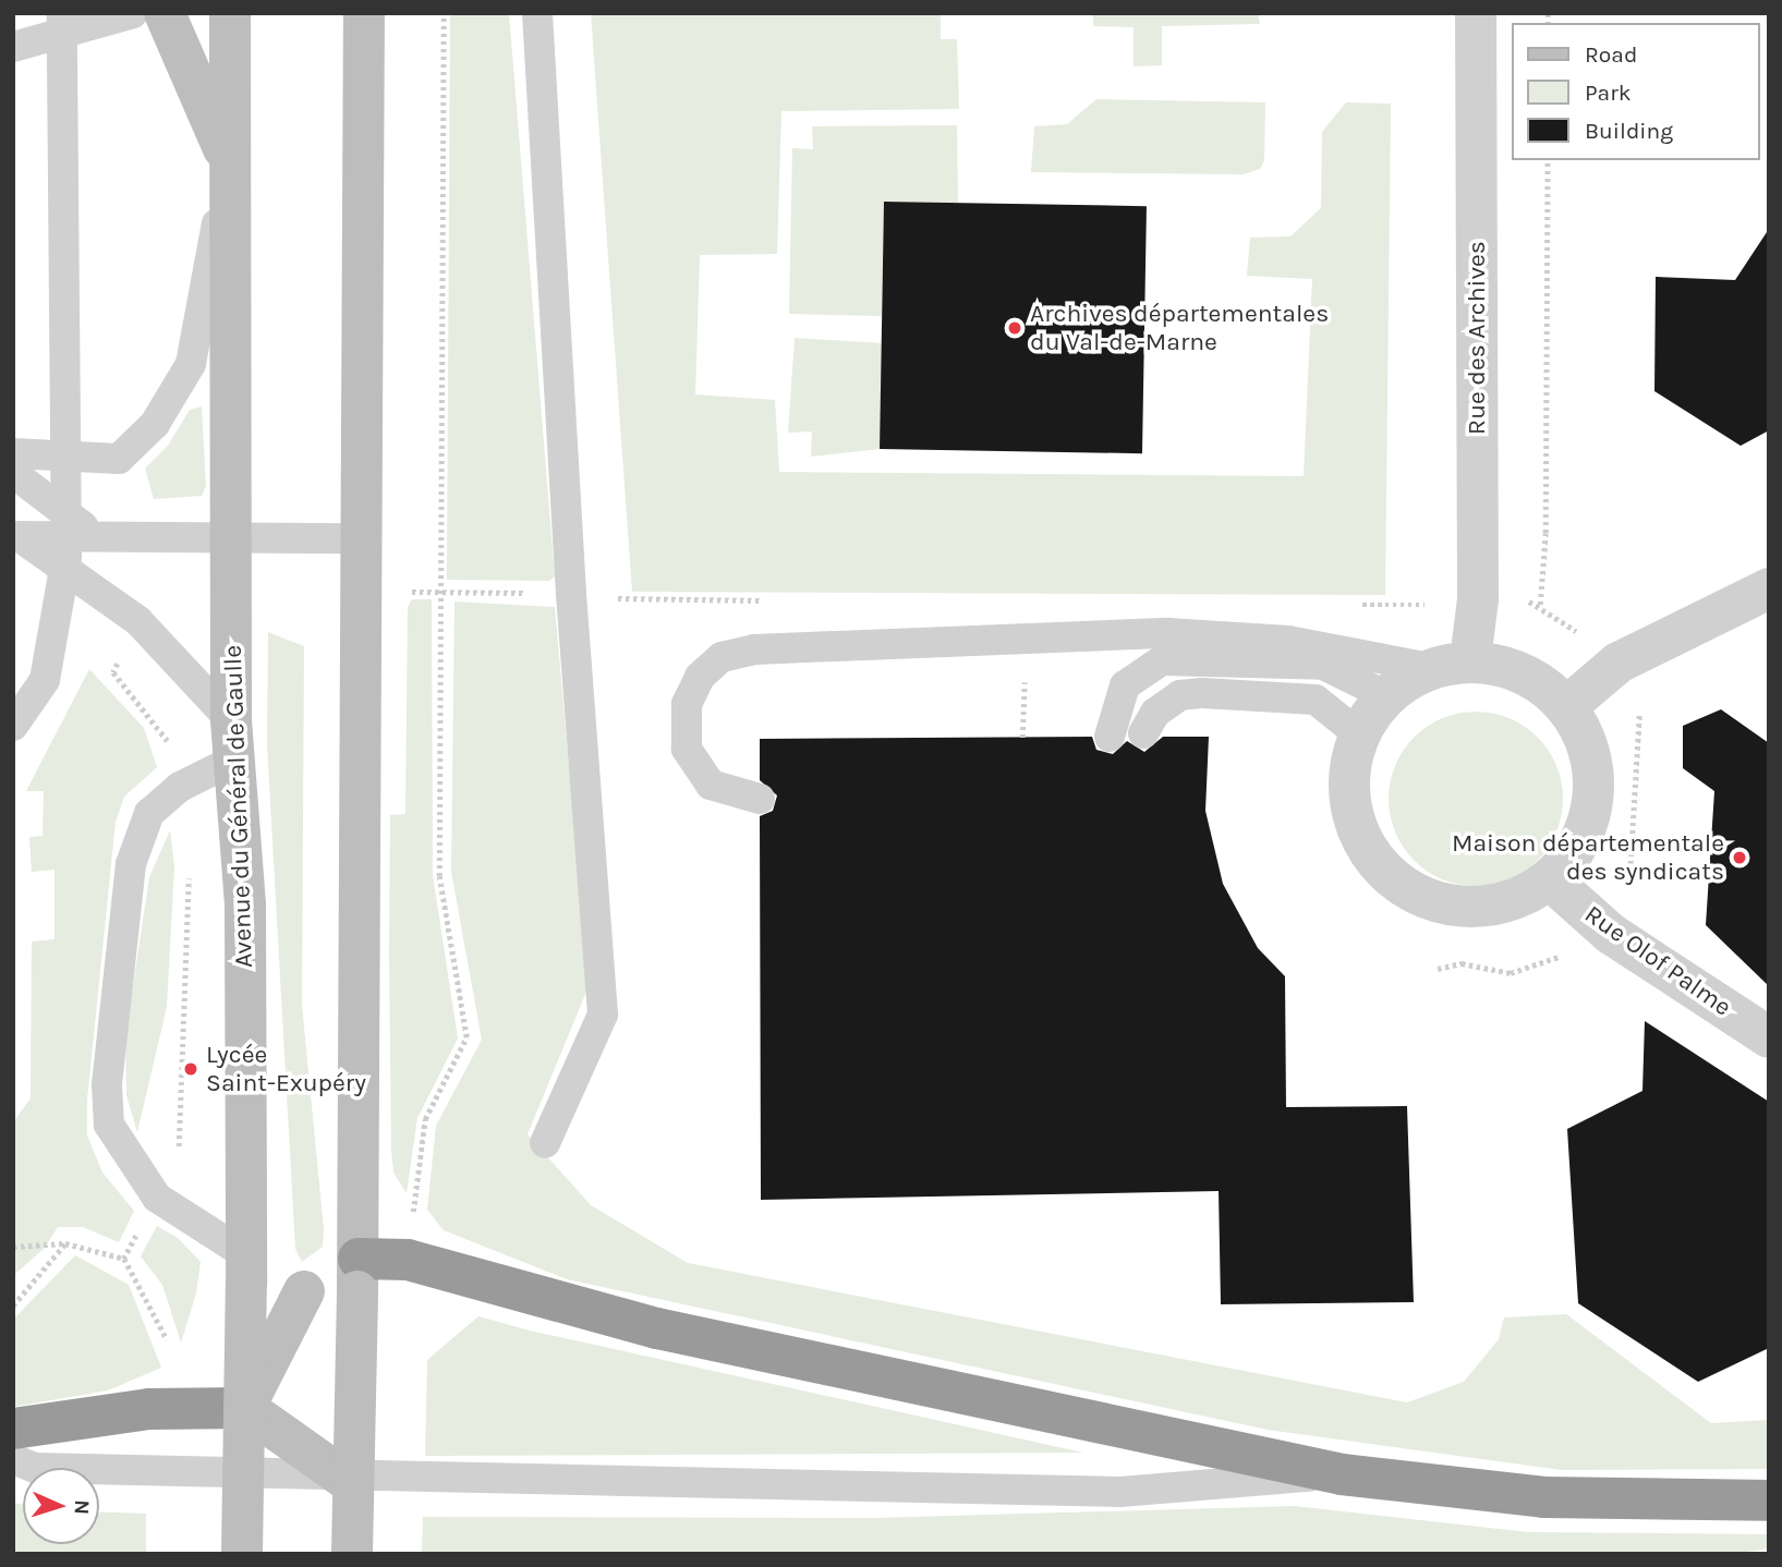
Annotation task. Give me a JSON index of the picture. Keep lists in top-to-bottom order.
{
  "streets": {
    "main road": ["Avenue du Général de Gaulle"],
    "street": ["Rue des Archives", "Rue Olof Palme"]
  },
  "crossings": [
    ["Rue des Archives", "Rue Olof Palme"]
  ],
  "places": ["Archives départementales du Val-de-Marne", "Maison départementale des syndicats", "Lycée Saint-Exupéry"],
  "legend": ["Road", "Park", "Building"],
  "north": "right"
}
